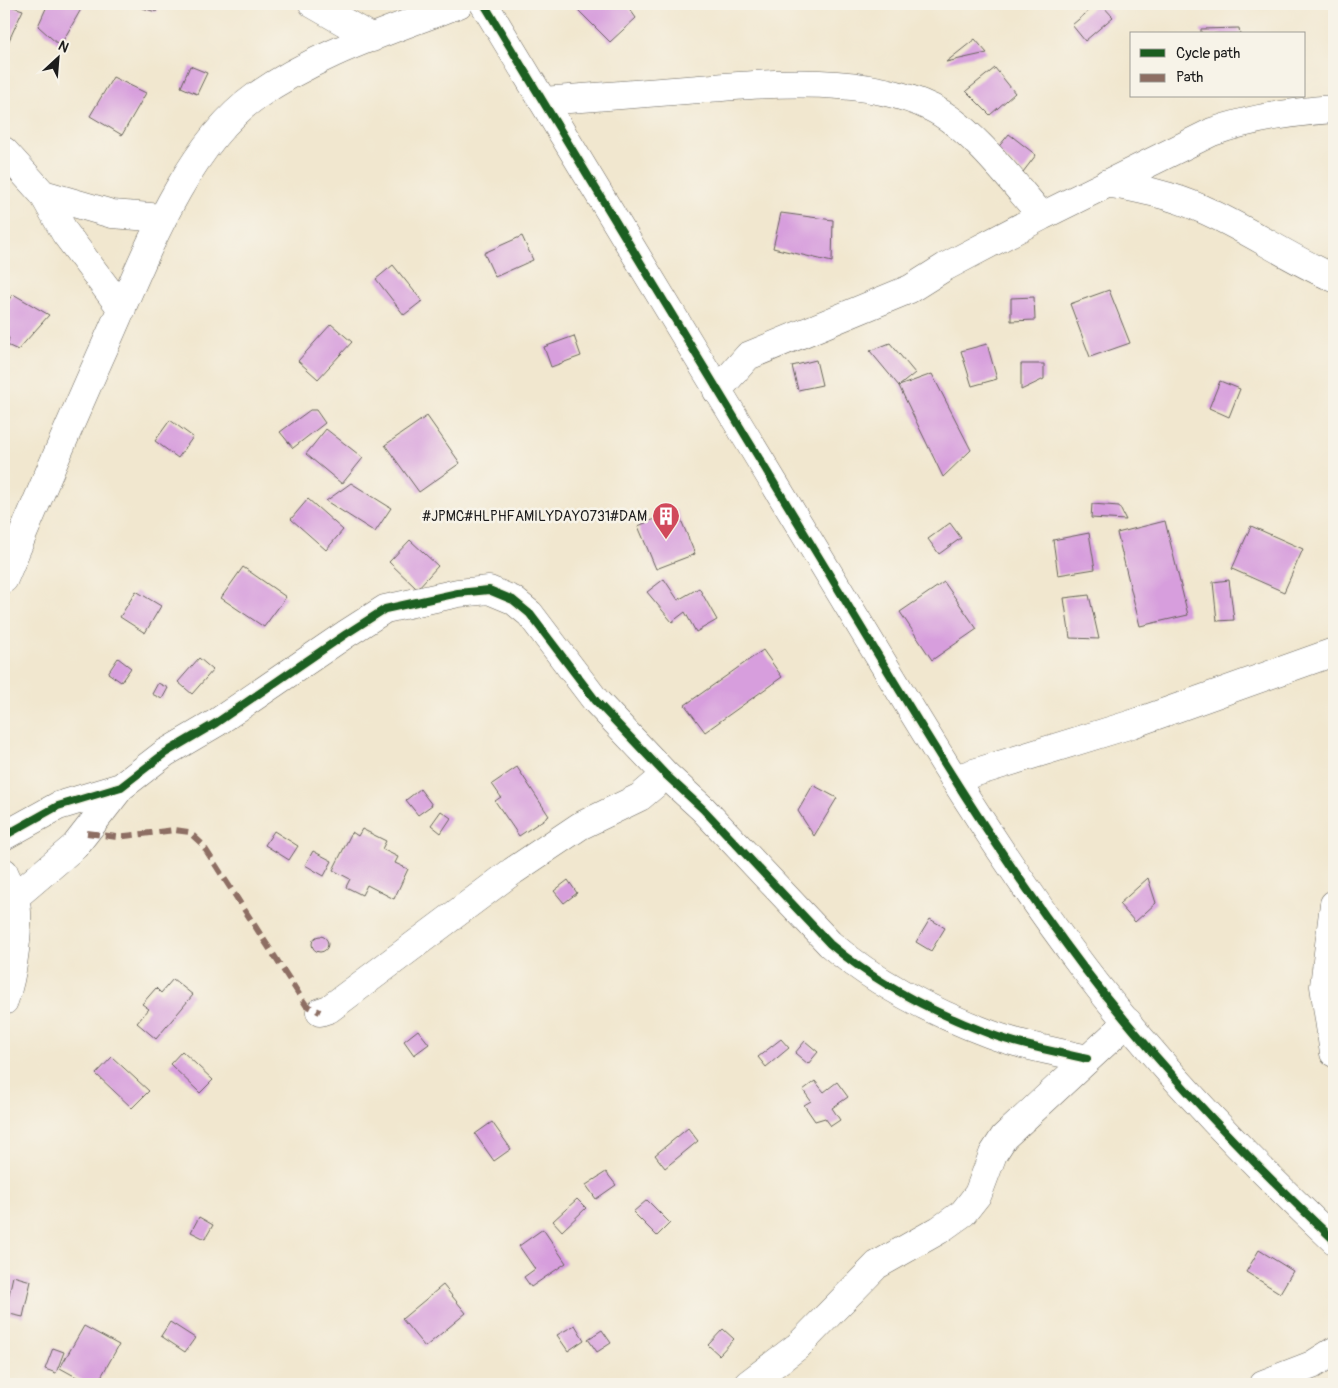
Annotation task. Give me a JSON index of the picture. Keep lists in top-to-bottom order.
{
  "places": {
    "building": ["#JPMC#HLPHFAMILYDAY0731#DAM"]
  },
  "legend": ["Cycle path", "Path"],
  "north": "top right"
}
